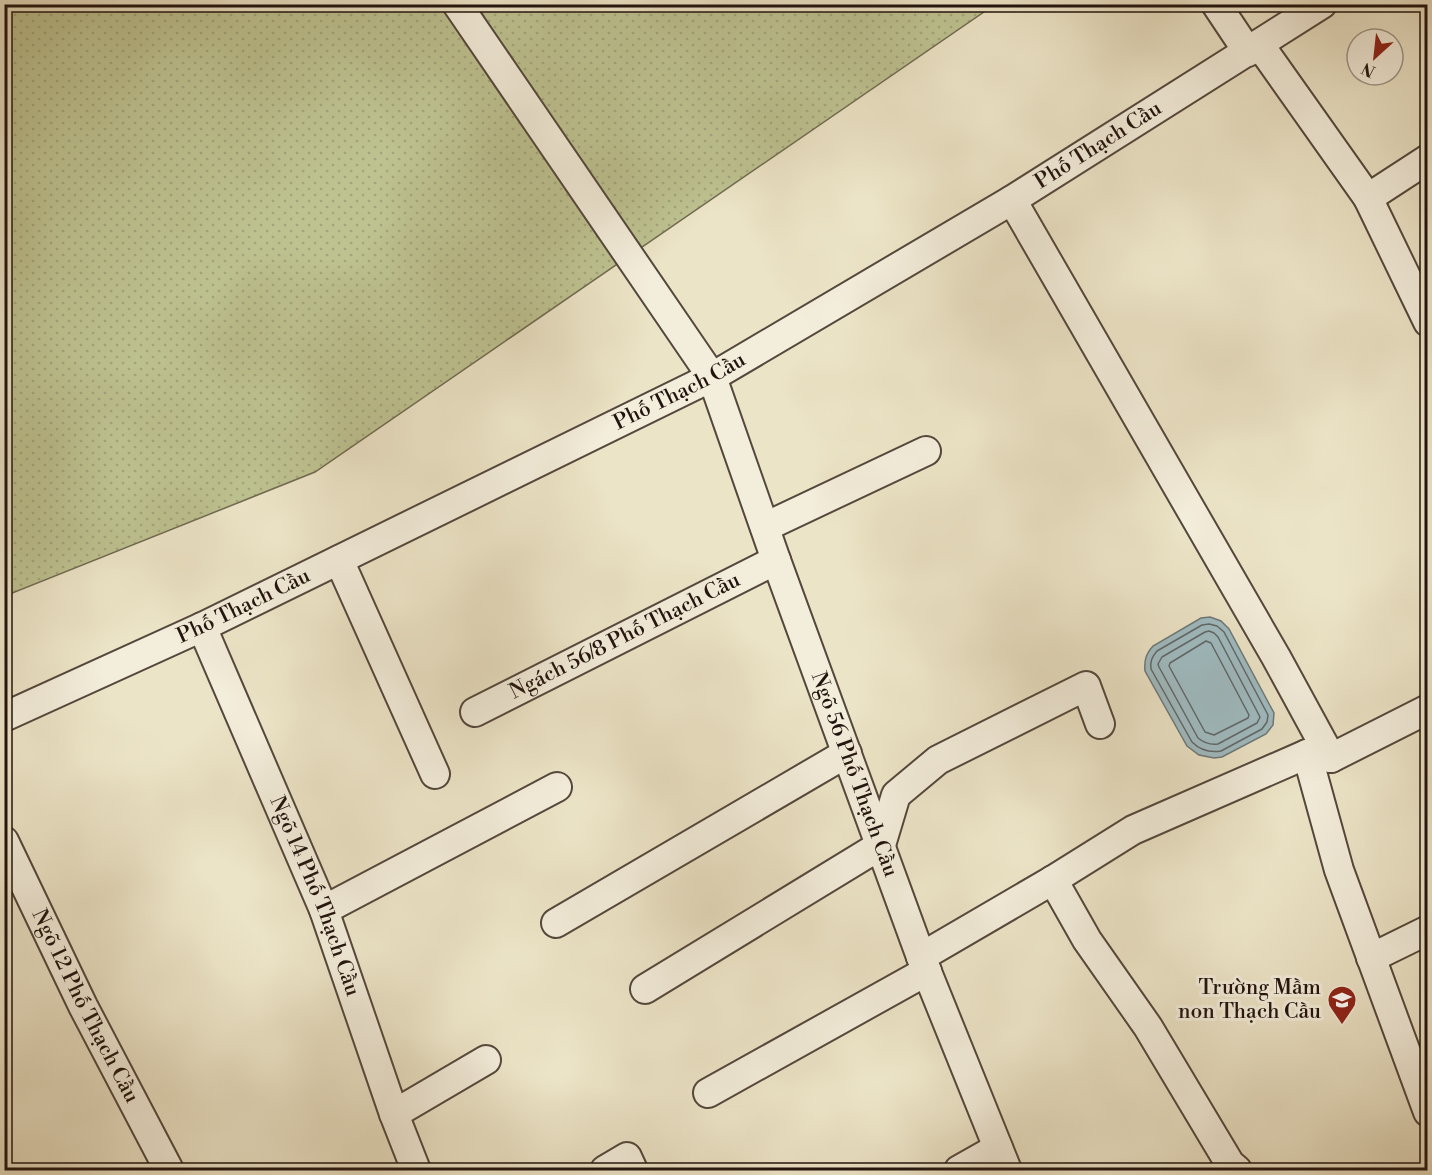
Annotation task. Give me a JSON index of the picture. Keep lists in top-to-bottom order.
{
  "streets": {
    "street": [
      "Phố Thạch Cầu",
      "Ngách 56/8 Phố Thạch Cầu",
      "Ngõ 56 Phố Thạch Cầu",
      "Ngõ 14 Phố Thạch Cầu",
      "Ngõ 12 Phố Thạch Cầu"
    ]
  },
  "crossings": [
    ["Phố Thạch Cầu", "Ngõ 56 Phố Thạch Cầu"],
    ["Phố Thạch Cầu", "Ngõ 14 Phố Thạch Cầu"],
    ["Ngách 56/8 Phố Thạch Cầu", "Ngõ 56 Phố Thạch Cầu"]
  ],
  "places": {
    "school or university": ["Trường Mầm non Thạch Cầu"]
  },
  "north": "bottom left"
}
